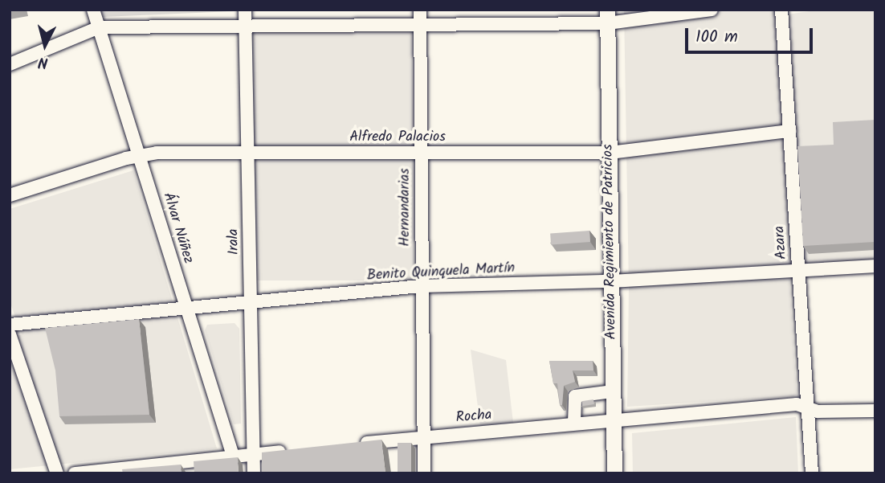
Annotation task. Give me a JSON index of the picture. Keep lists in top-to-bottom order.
{
  "streets": {
    "main road": ["Avenida Regimiento de Patricios"],
    "street": [
      "Alfredo Palacios",
      "Hernandarias",
      "Álvar Núñez",
      "Irala",
      "Azara",
      "Benito Quinquela Martín",
      "Rocha"
    ]
  },
  "crossings": [
    ["Alfredo Palacios", "Hernandarias"],
    ["Alfredo Palacios", "Álvar Núñez"],
    ["Alfredo Palacios", "Irala"],
    ["Alfredo Palacios", "Avenida Regimiento de Patricios"],
    ["Alfredo Palacios", "Azara"],
    ["Hernandarias", "Benito Quinquela Martín"],
    ["Hernandarias", "Rocha"],
    ["Álvar Núñez", "Benito Quinquela Martín"],
    ["Irala", "Benito Quinquela Martín"],
    ["Avenida Regimiento de Patricios", "Benito Quinquela Martín"],
    ["Avenida Regimiento de Patricios", "Rocha"],
    ["Azara", "Benito Quinquela Martín"],
    ["Azara", "Rocha"]
  ],
  "scale_bar": "100 m",
  "north": "bottom"
}
